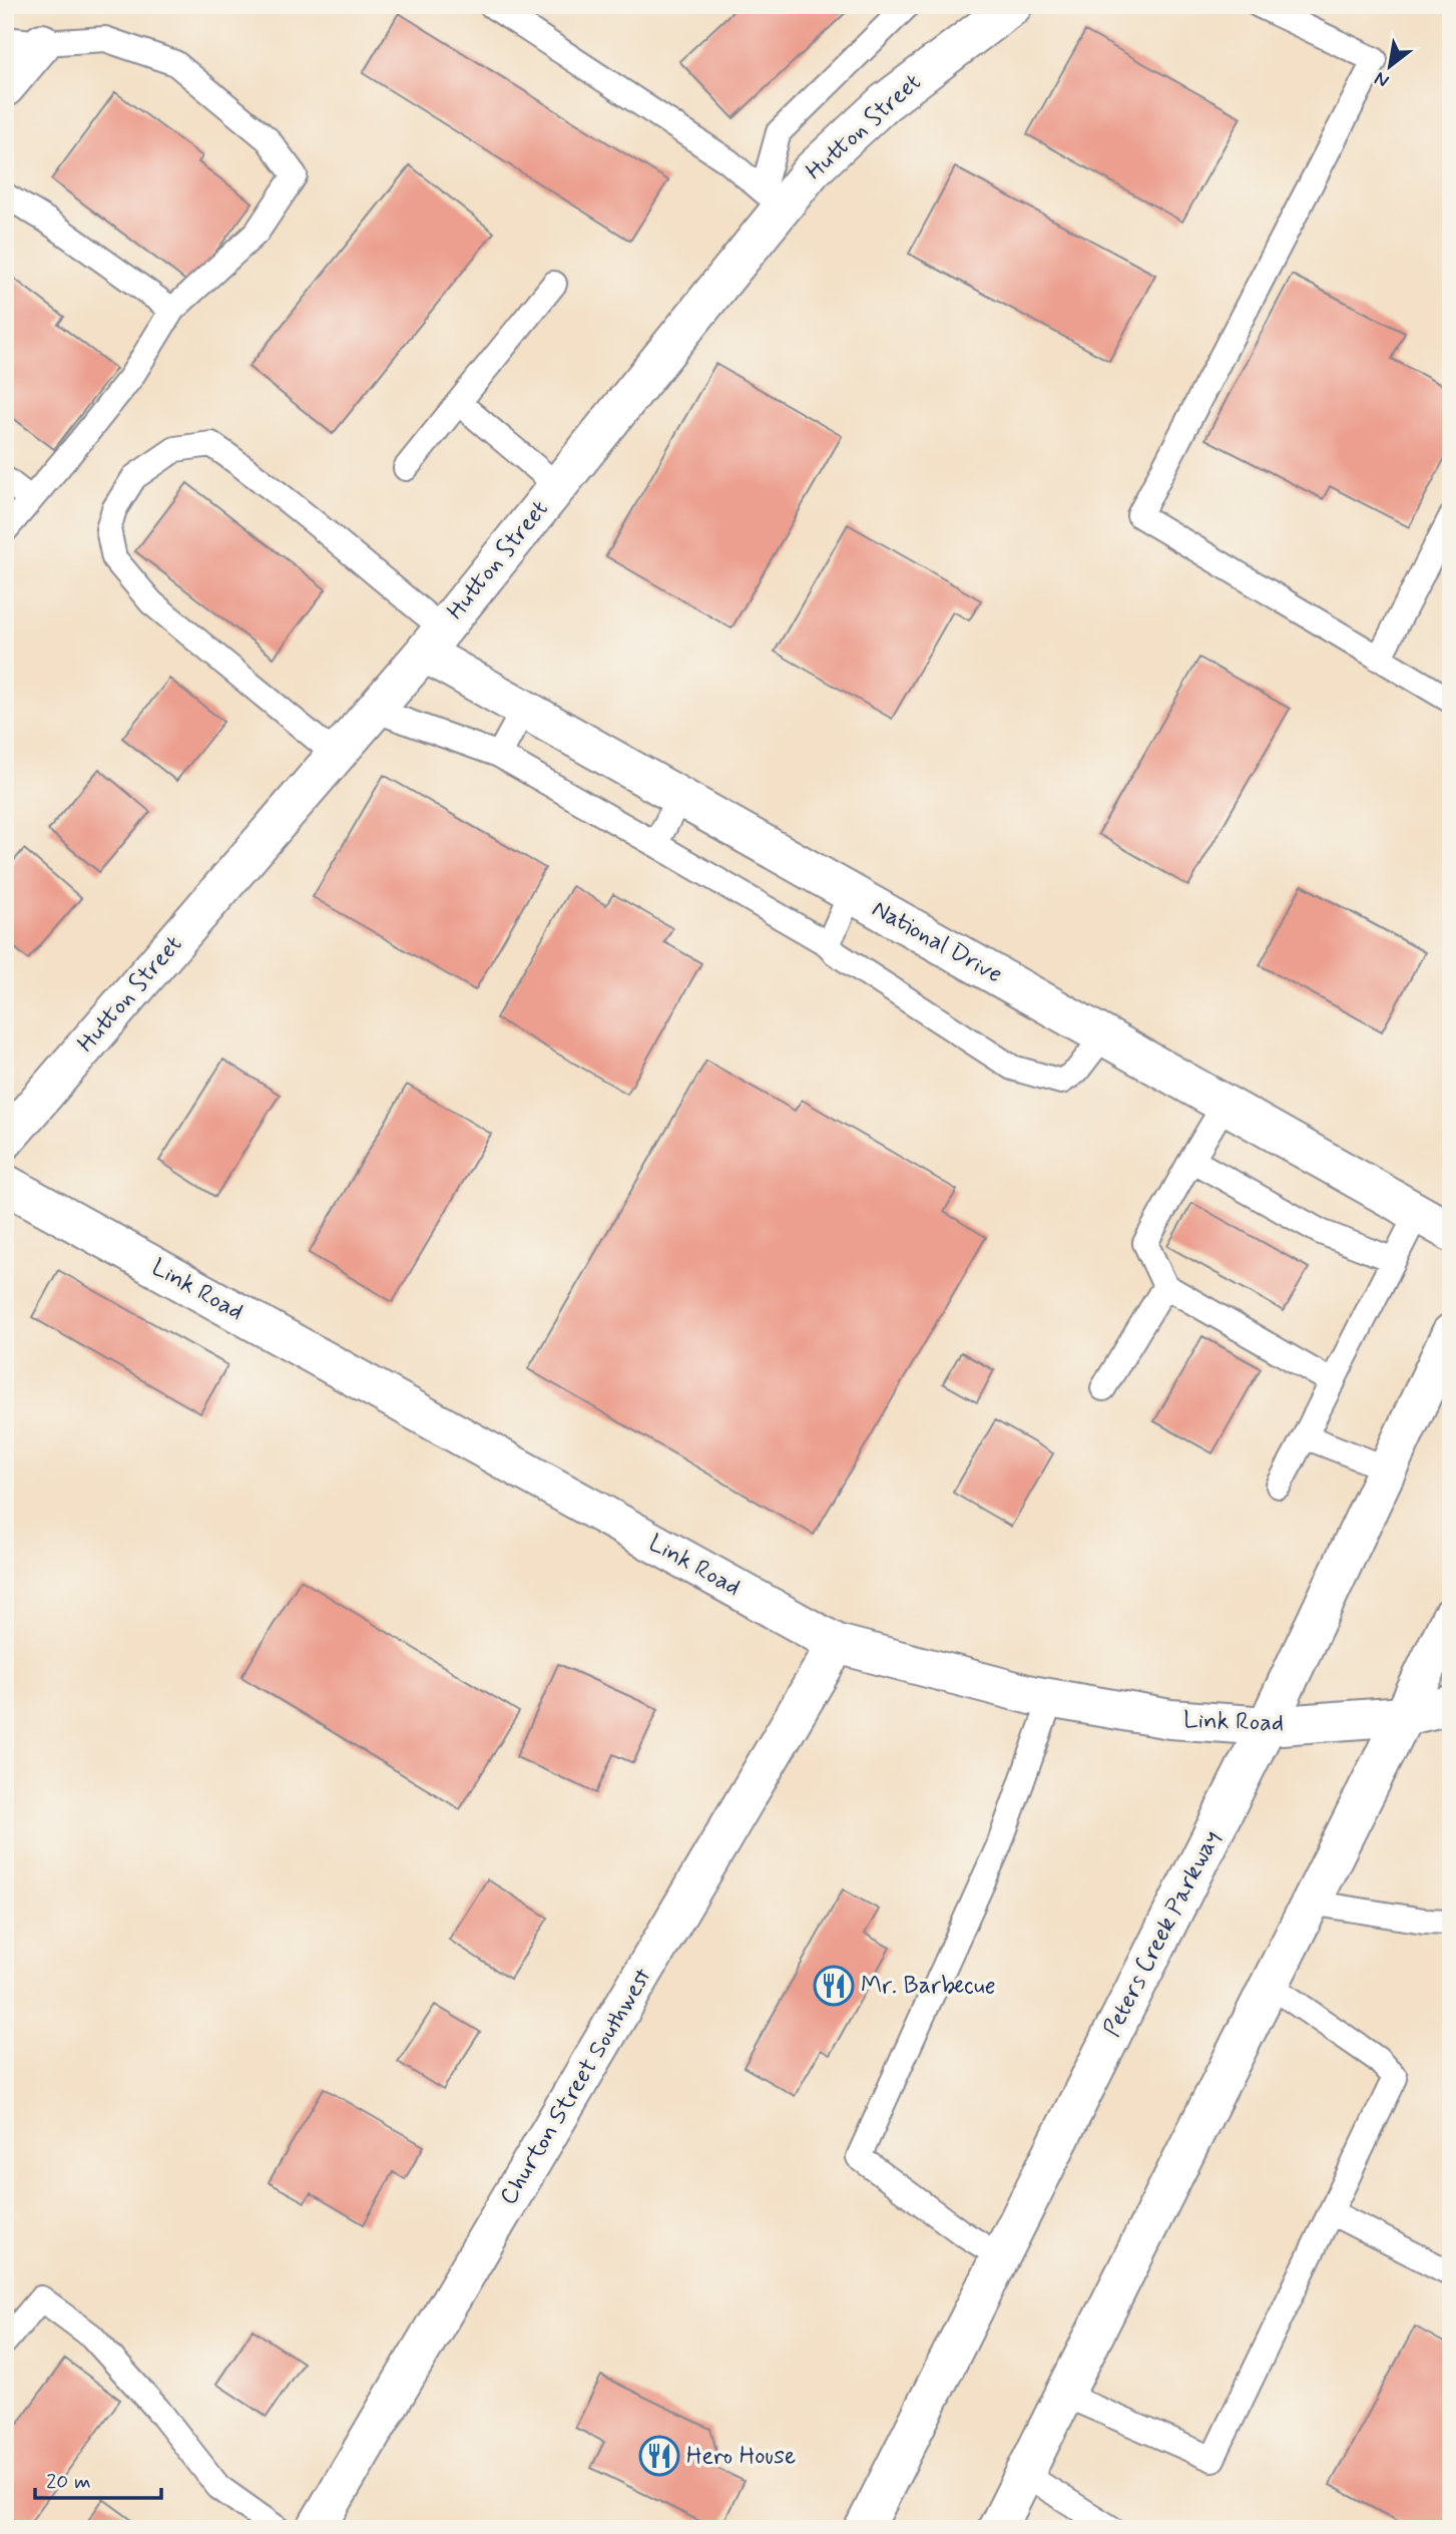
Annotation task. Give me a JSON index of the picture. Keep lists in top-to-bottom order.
{
  "streets": {
    "street": [
      "Hutton Street",
      "National Drive",
      "Link Road",
      "Peters Creek Parkway",
      "Churton Street Southwest"
    ]
  },
  "crossings": [
    ["Hutton Street", "National Drive"],
    ["Link Road", "Peters Creek Parkway"],
    ["Link Road", "Churton Street Southwest"]
  ],
  "places": {
    "restaurant": ["Mr. Barbecue", "Hero House"]
  },
  "scale_bar": "20 m",
  "north": "bottom left"
}
